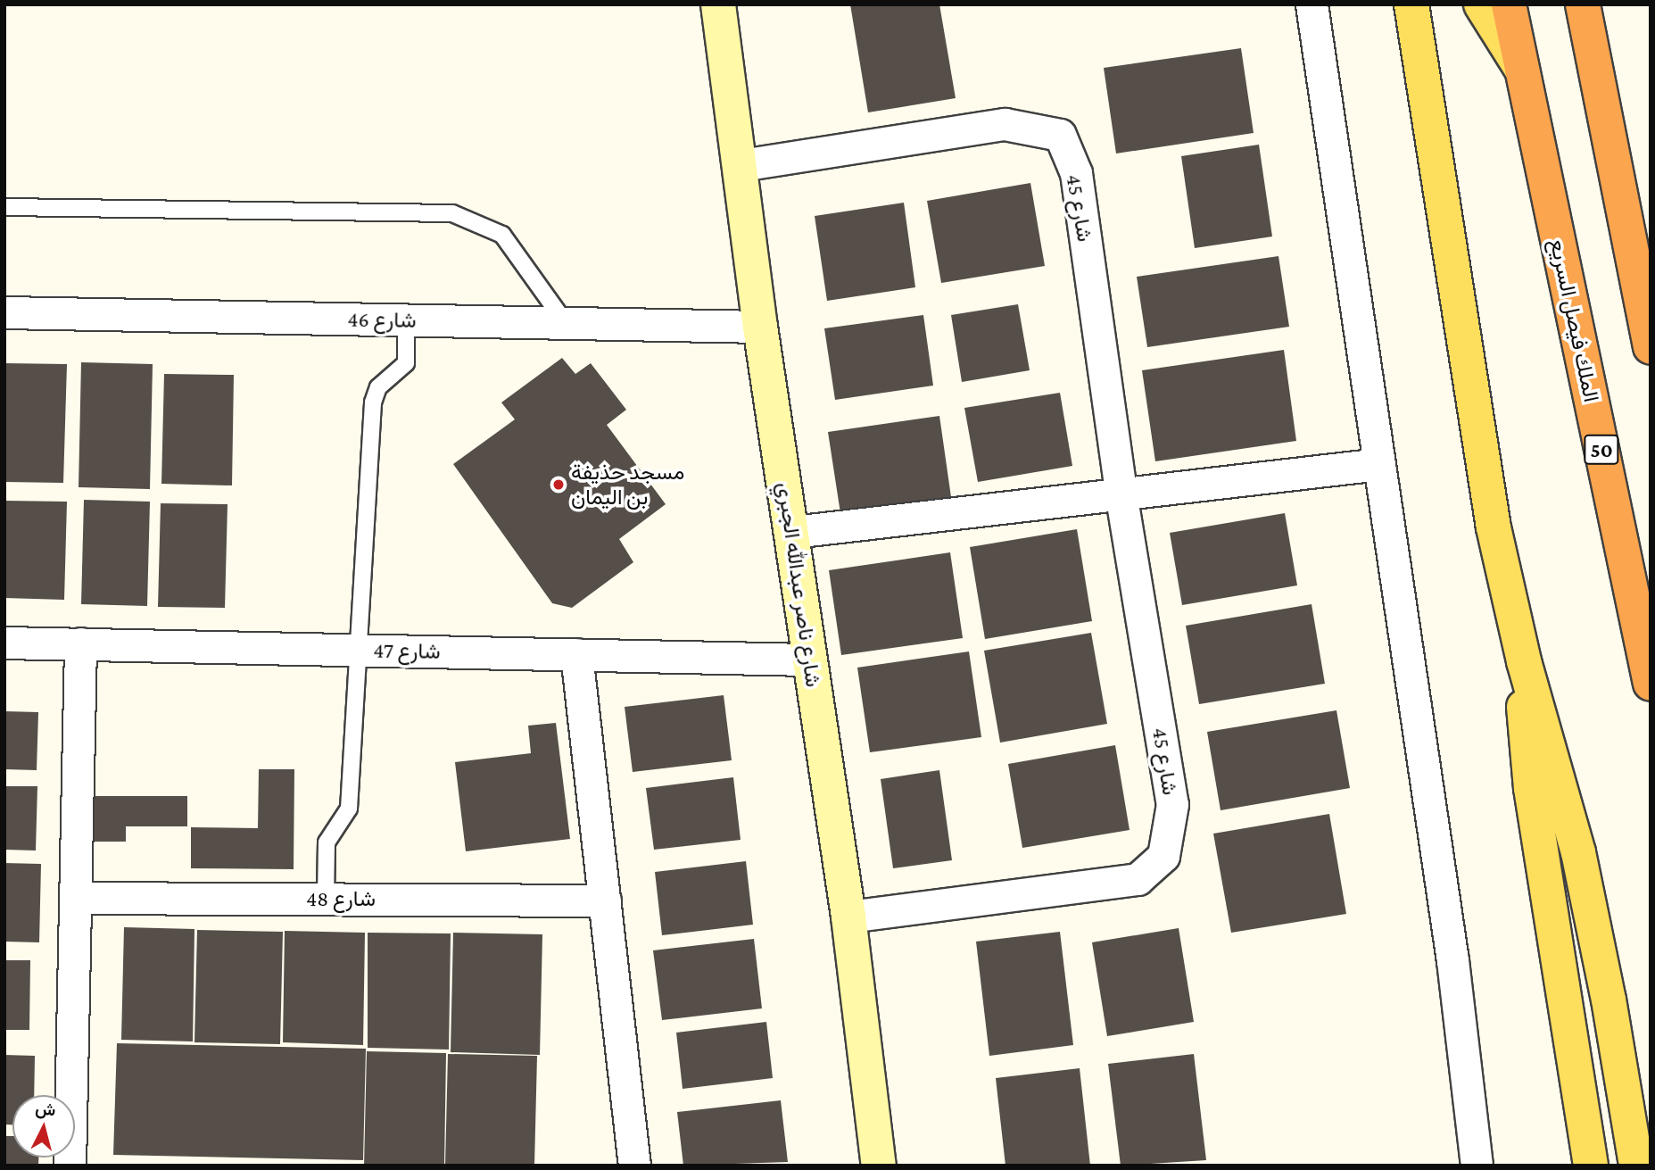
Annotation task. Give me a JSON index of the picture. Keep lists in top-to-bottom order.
{
  "streets": {
    "highway": ["الملك فيصل السريع", "50"],
    "street": [
      "شارع 45",
      "شارع 46",
      "شارع ناصر عبدالله الجبري",
      "شارع 47",
      "شارع 48"
    ]
  },
  "crossings": [
    ["شارع 45", "شارع ناصر عبدالله الجبري"],
    ["شارع 46", "شارع ناصر عبدالله الجبري"],
    ["شارع ناصر عبدالله الجبري", "شارع 47"]
  ],
  "places": ["مسجد حذيفة بن اليمان"],
  "north": "top"
}
